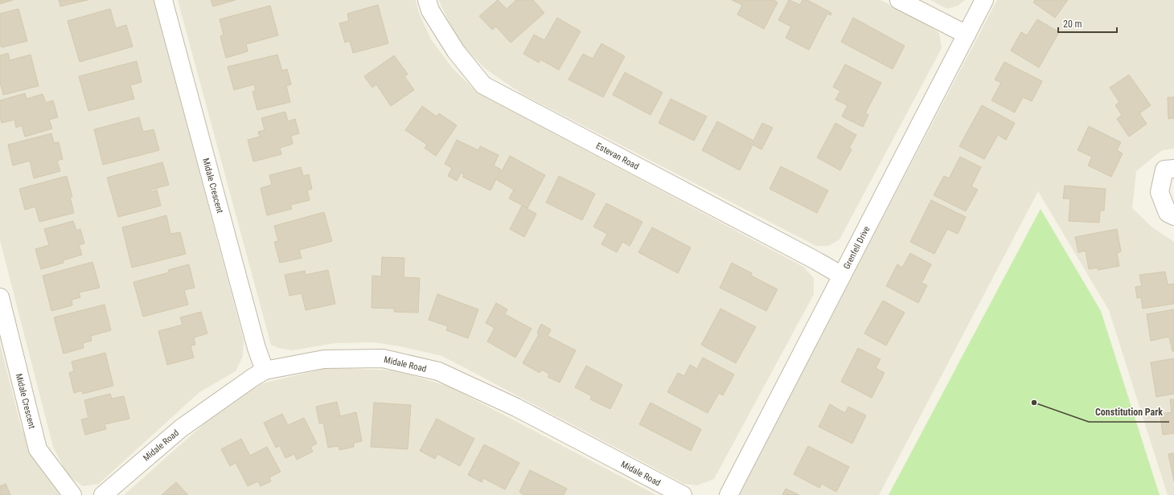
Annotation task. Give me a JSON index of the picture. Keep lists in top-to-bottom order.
{
  "streets": {
    "street": [
      "Estevan Road",
      "Midale Crescent",
      "Grenfell Drive",
      "Midale Road"
    ]
  },
  "crossings": [
    ["Estevan Road", "Grenfell Drive"],
    ["Midale Crescent", "Midale Road"]
  ],
  "places": ["Constitution Park"],
  "scale_bar": "20 m"
}
